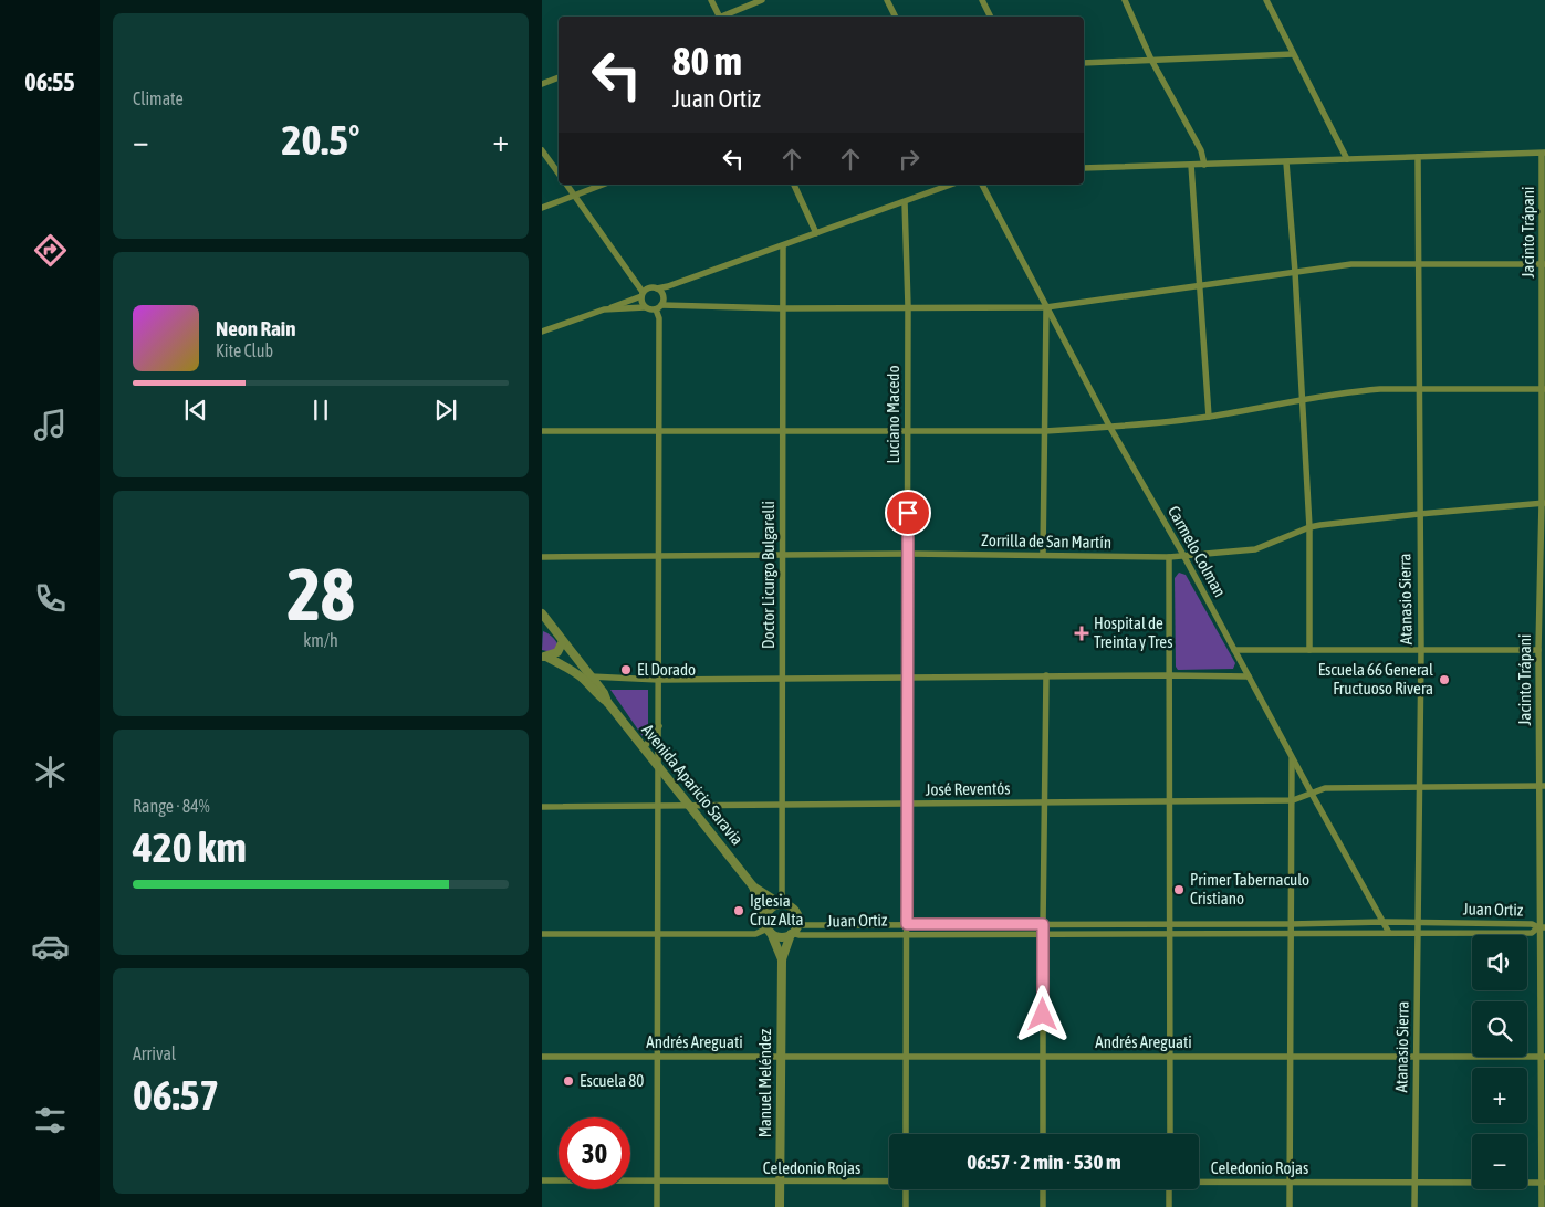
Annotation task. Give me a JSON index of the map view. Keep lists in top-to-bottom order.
{
  "streets": {
    "street": [
      "Jacinto Trápani",
      "Luciano Macedo",
      "Zorrilla de San Martín",
      "Carmelo Colman",
      "Doctor Licurgo Bulgarelli",
      "Atanasio Sierra",
      "Avenida Aparicio Saravia",
      "José Reventós",
      "Juan Ortiz",
      "Andrés Areguati",
      "Manuel Meléndez",
      "Celedonio Rojas"
    ]
  },
  "crossings": [
    ["Jacinto Trápani", "Zorrilla de San Martín"],
    ["Jacinto Trápani", "Juan Ortiz"],
    ["Jacinto Trápani", "Andrés Areguati"],
    ["Jacinto Trápani", "Celedonio Rojas"],
    ["Luciano Macedo", "Zorrilla de San Martín"],
    ["Luciano Macedo", "José Reventós"],
    ["Luciano Macedo", "Juan Ortiz"],
    ["Luciano Macedo", "Andrés Areguati"],
    ["Zorrilla de San Martín", "Carmelo Colman"],
    ["Zorrilla de San Martín", "Doctor Licurgo Bulgarelli"],
    ["Zorrilla de San Martín", "Atanasio Sierra"],
    ["Carmelo Colman", "José Reventós"],
    ["Carmelo Colman", "Juan Ortiz"],
    ["Doctor Licurgo Bulgarelli", "Avenida Aparicio Saravia"],
    ["Doctor Licurgo Bulgarelli", "José Reventós"],
    ["Doctor Licurgo Bulgarelli", "Juan Ortiz"],
    ["Doctor Licurgo Bulgarelli", "Manuel Meléndez"],
    ["Atanasio Sierra", "José Reventós"],
    ["Atanasio Sierra", "Juan Ortiz"],
    ["Atanasio Sierra", "Andrés Areguati"],
    ["Atanasio Sierra", "Celedonio Rojas"],
    ["Avenida Aparicio Saravia", "José Reventós"],
    ["Avenida Aparicio Saravia", "Juan Ortiz"],
    ["Avenida Aparicio Saravia", "Manuel Meléndez"],
    ["Juan Ortiz", "Manuel Meléndez"],
    ["Andrés Areguati", "Manuel Meléndez"],
    ["Manuel Meléndez", "Celedonio Rojas"]
  ],
  "places": {
    "health": ["Hospital de Treinta y Tres"],
    "other": [
      "El Dorado",
      "Escuela 66 General Fructuoso Rivera",
      "Primer Tabernaculo Cristiano",
      "Iglesia Cruz Alta",
      "Escuela 80"
    ]
  },
  "page": {
    "tabs": "06:55",
    "tile": [
      "Climate",
      ["28", "km/h"],
      ["Range · 84%", "420 km"],
      ["Arrival", "06:57"]
    ],
    "turn": ["80 m", "Juan Ortiz"],
    "heat": ["−", "20.5°", "+"],
    "song": ["Neon Rain", "Kite Club"],
    "map_buttons": ["+", "−"],
    "limit": "30",
    "trip": "06:57 · 2 min · 530 m"
  }
}
